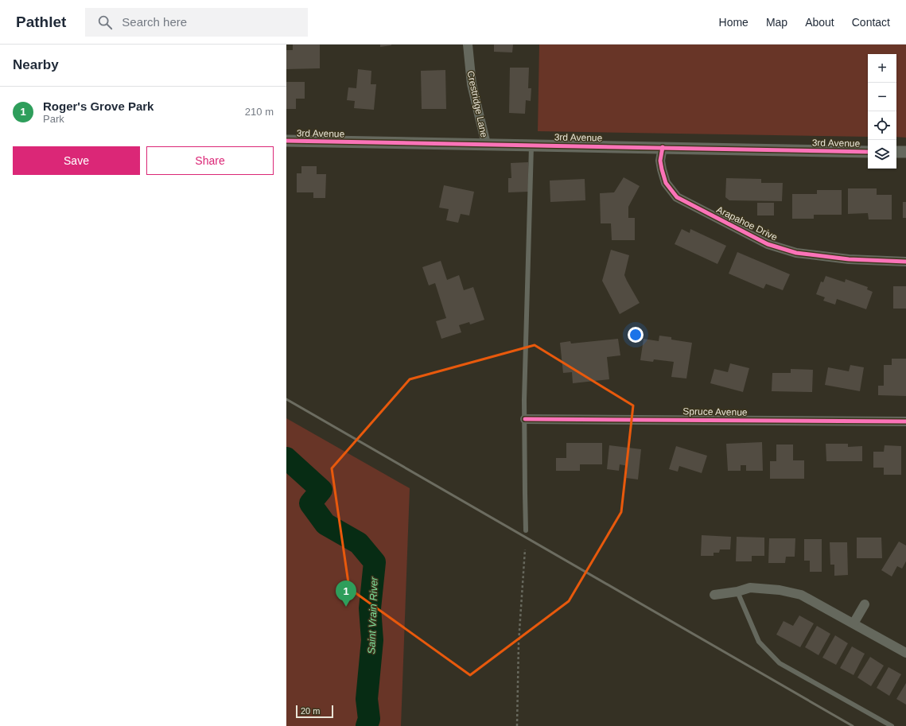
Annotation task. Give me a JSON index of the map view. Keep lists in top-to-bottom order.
{
  "streets": {
    "street": [
      "Crestridge Lane",
      "3rd Avenue",
      "Arapahoe Drive",
      "Spruce Avenue"
    ]
  },
  "crossings": [
    ["Crestridge Lane", "3rd Avenue"],
    ["3rd Avenue", "Arapahoe Drive"]
  ],
  "water": ["Saint Vrain River"],
  "scale_bar": "20 m",
  "page": {
    "header": "Pathlet",
    "search": "Search here",
    "nav": [
      "Home",
      "Map",
      "About",
      "Contact"
    ],
    "heading": "Nearby",
    "map_buttons": ["+", "−"],
    "list": [
      {
        "mark": "1",
        "name": "Roger's Grove Park",
        "note": "Park",
        "value": "210 m"
      }
    ],
    "buttons": ["Save", "Share"],
    "pins": "1",
    "scale": "20 m"
  }
}
